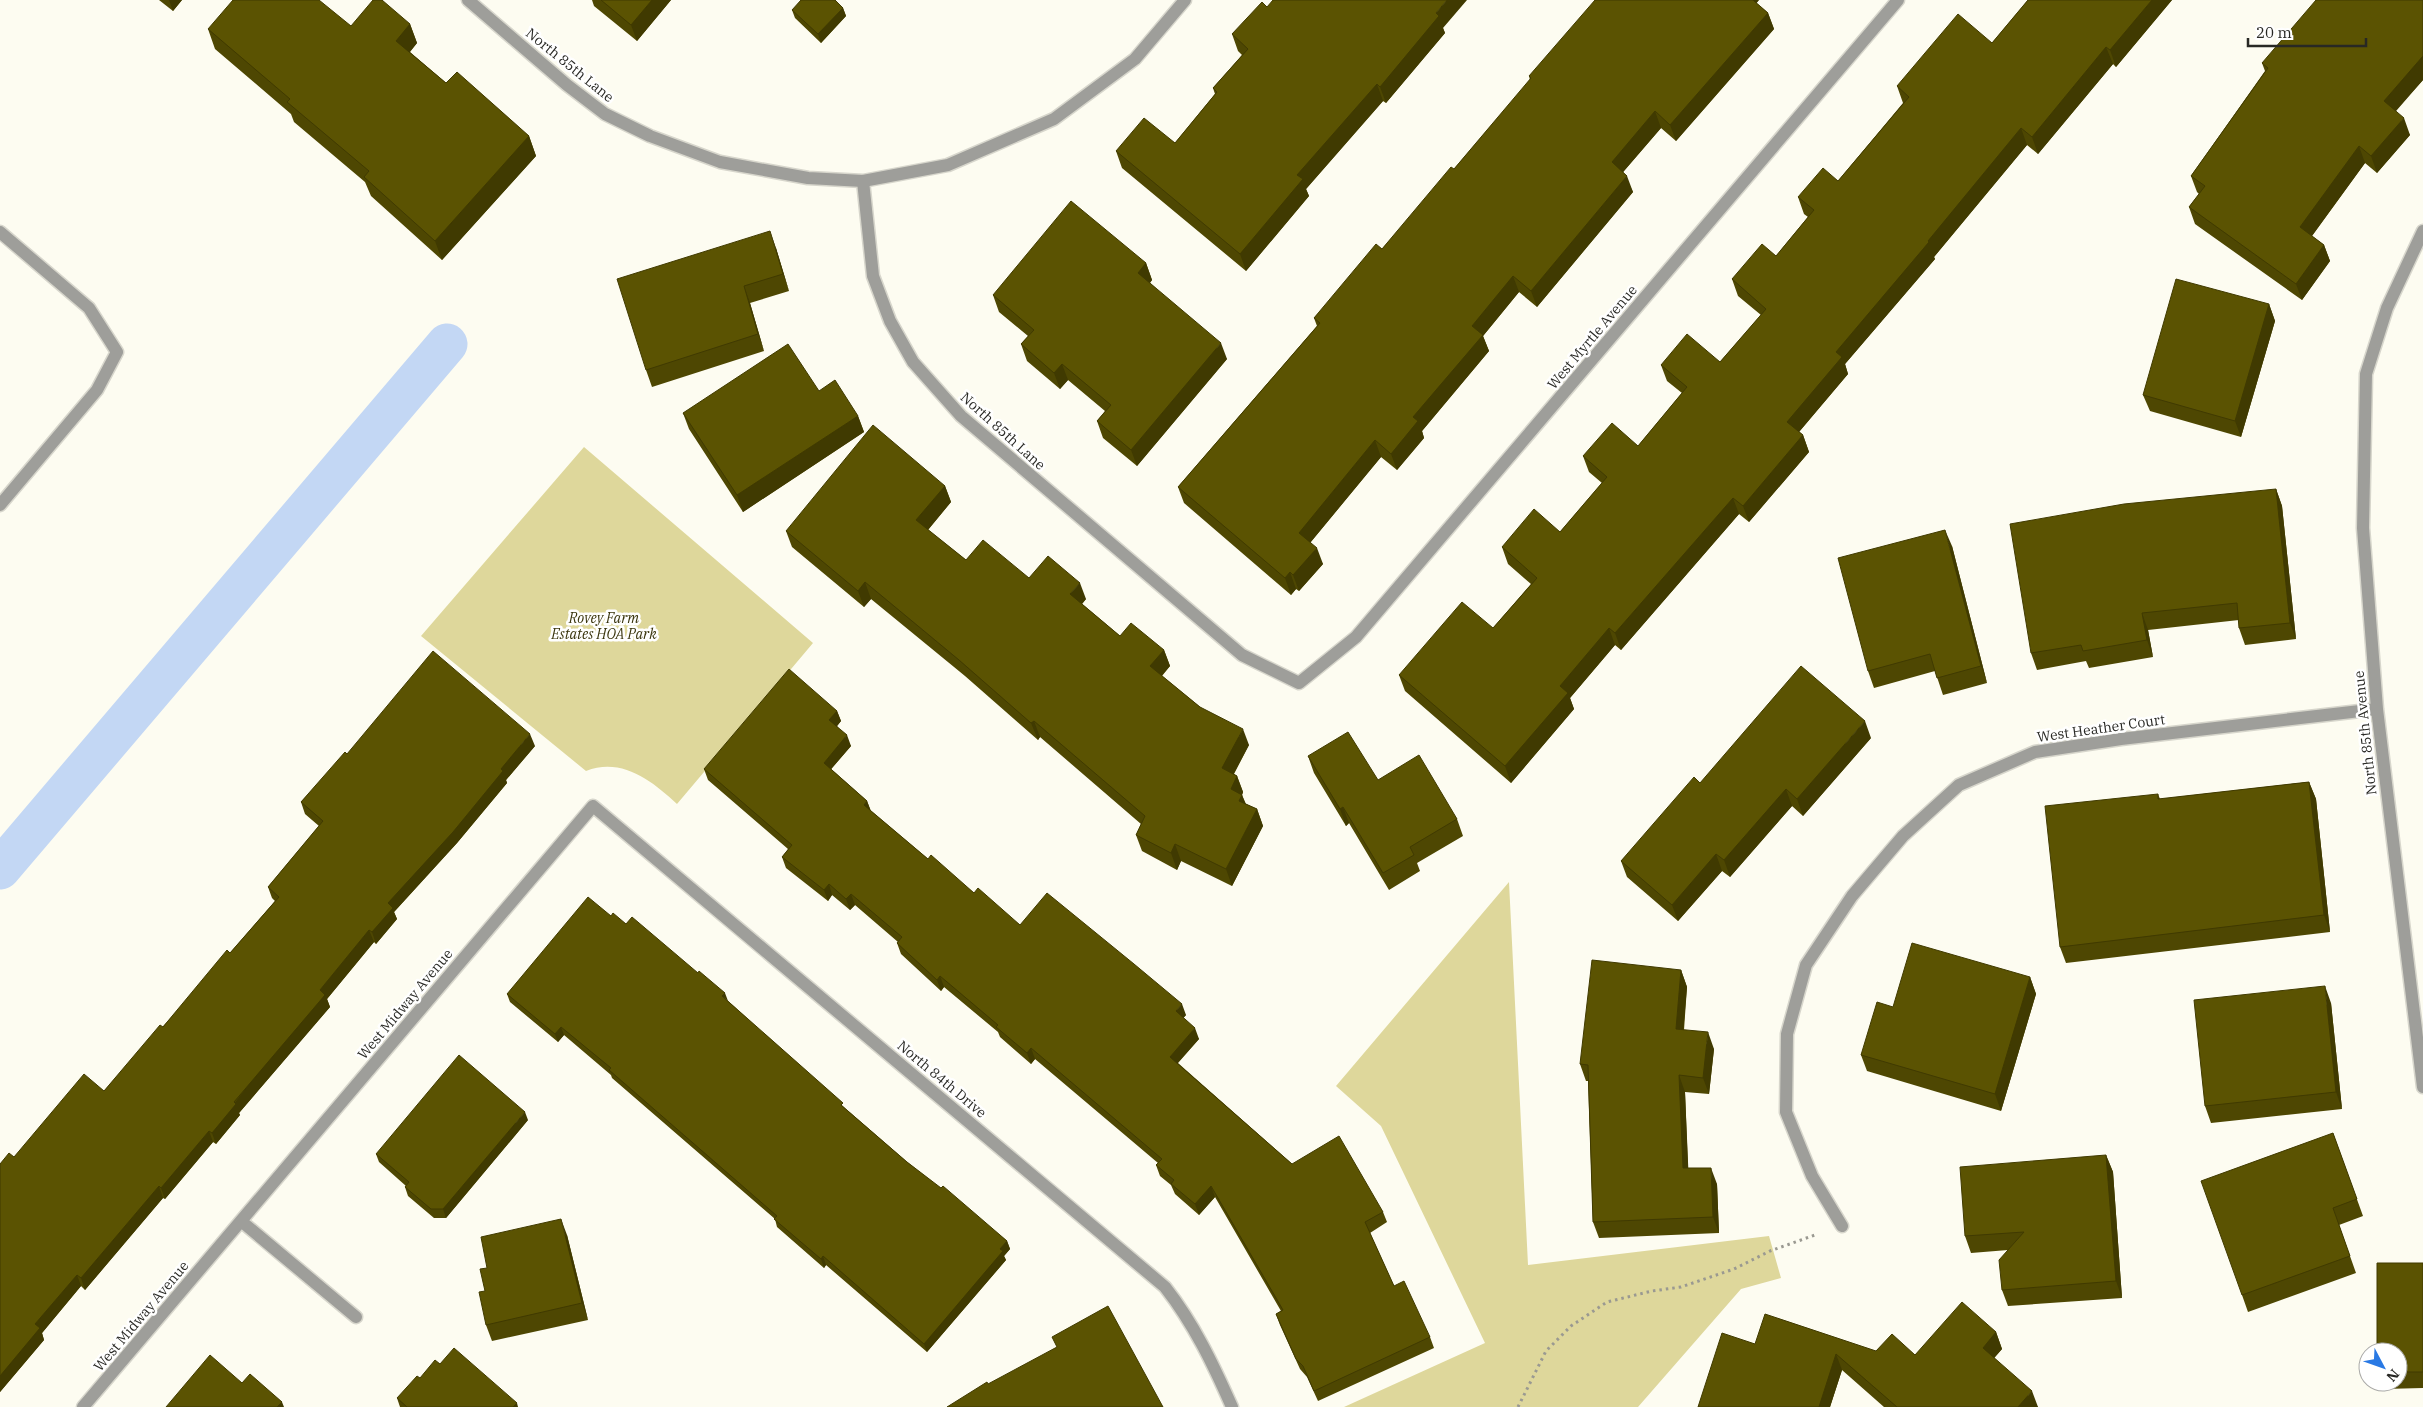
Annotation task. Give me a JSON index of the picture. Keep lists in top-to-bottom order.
{
  "streets": {
    "street": [
      "North 85th Lane",
      "West Myrtle Avenue",
      "West Heather Court",
      "North 85th Avenue",
      "West Midway Avenue",
      "North 84th Drive"
    ]
  },
  "crossings": [
    ["North 85th Lane", "West Myrtle Avenue"],
    ["West Heather Court", "North 85th Avenue"],
    ["West Midway Avenue", "North 84th Drive"]
  ],
  "parks": ["Rovey Farm Estates HOA Park"],
  "scale_bar": "20 m",
  "north": "bottom right"
}
